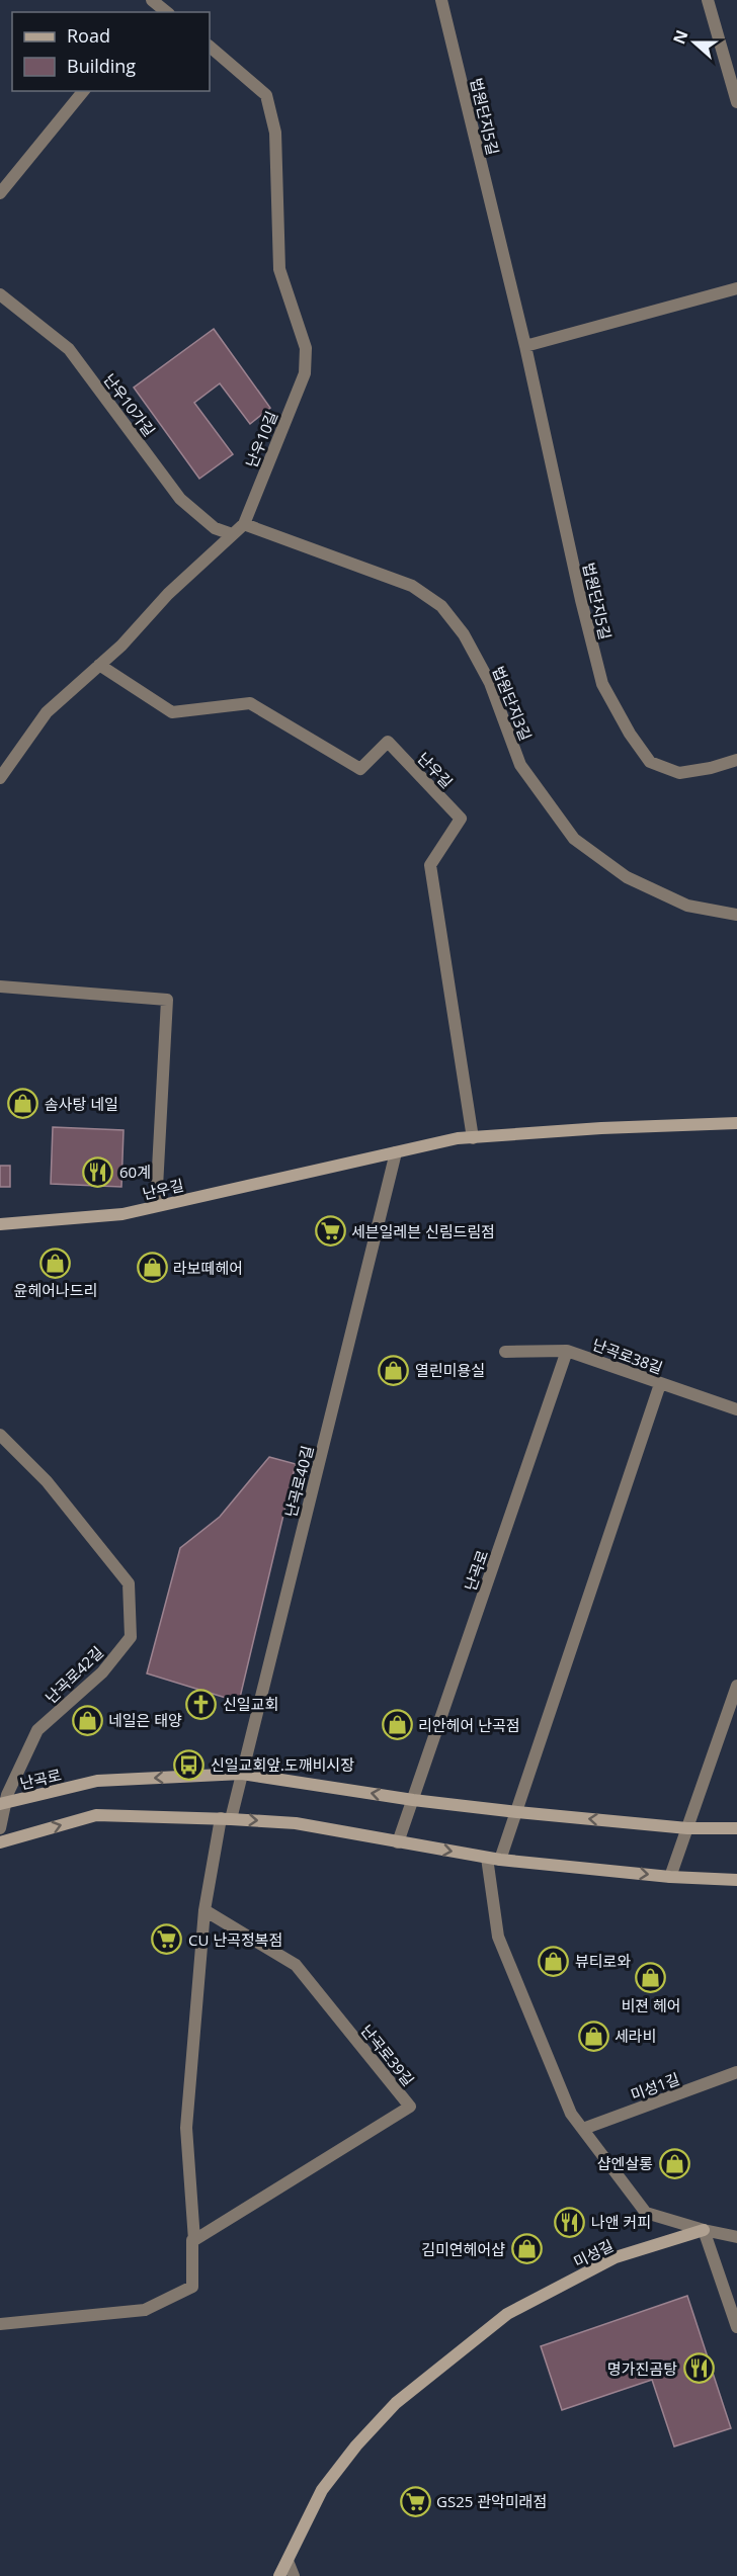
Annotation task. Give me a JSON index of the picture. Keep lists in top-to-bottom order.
{
  "streets": {
    "main road": ["난우길", "난곡로", "미성길"],
    "street": [
      "법원단지5길",
      "난우10가길",
      "난우10길",
      "법원단지3길",
      "난곡로38길",
      "난곡로40길",
      "난곡로42길",
      "난곡로39길",
      "미성1길"
    ]
  },
  "crossings": [
    ["난우10가길", "난우10길"],
    ["난우10길", "법원단지3길"],
    ["난우10길", "난우길"],
    ["난우길", "난곡로40길"],
    ["난곡로38길", "난곡로"],
    ["난곡로40길", "난곡로"],
    ["난곡로", "난곡로42길"]
  ],
  "places": {
    "shop": [
      "솜사탕 네일",
      "윤헤어나드리",
      "라보떼헤어",
      "열린미용실",
      "네일은 태양",
      "리안헤어 난곡점",
      "뷰티로와",
      "비젼 헤어",
      "세라비",
      "샵엔살롱",
      "김미연헤어샵"
    ],
    "restaurant": ["60계", "나앤 커피", "명가진곰탕"],
    "supermarket": ["세븐일레븐 신림드림점", "CU 난곡정복점", "GS25 관악미래점"],
    "church": ["신일교회"],
    "bus stop": ["신일교회앞.도깨비시장"]
  },
  "legend": ["Road", "Building"],
  "north": "left"
}
